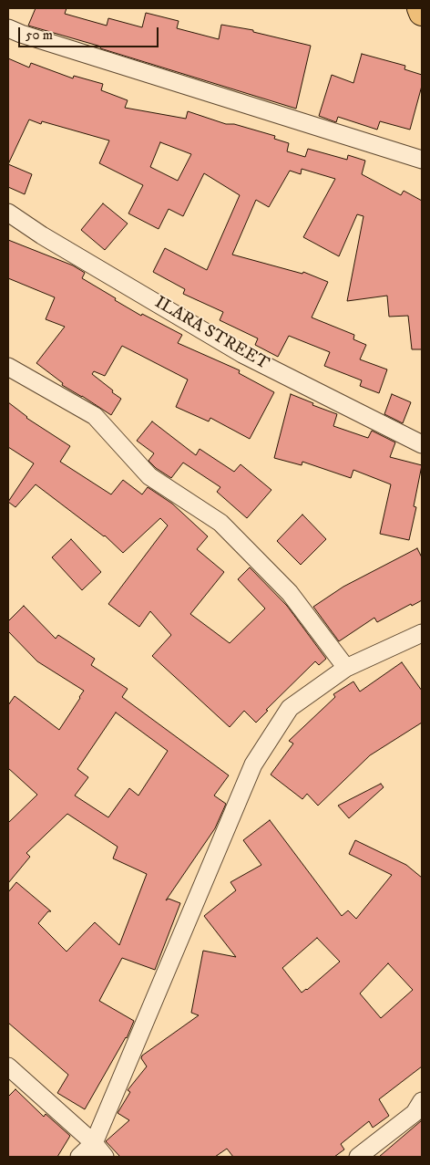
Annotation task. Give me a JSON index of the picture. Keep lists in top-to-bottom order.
{
  "streets": {
    "street": ["ILARA STREET"]
  },
  "scale_bar": "50 m"
}
